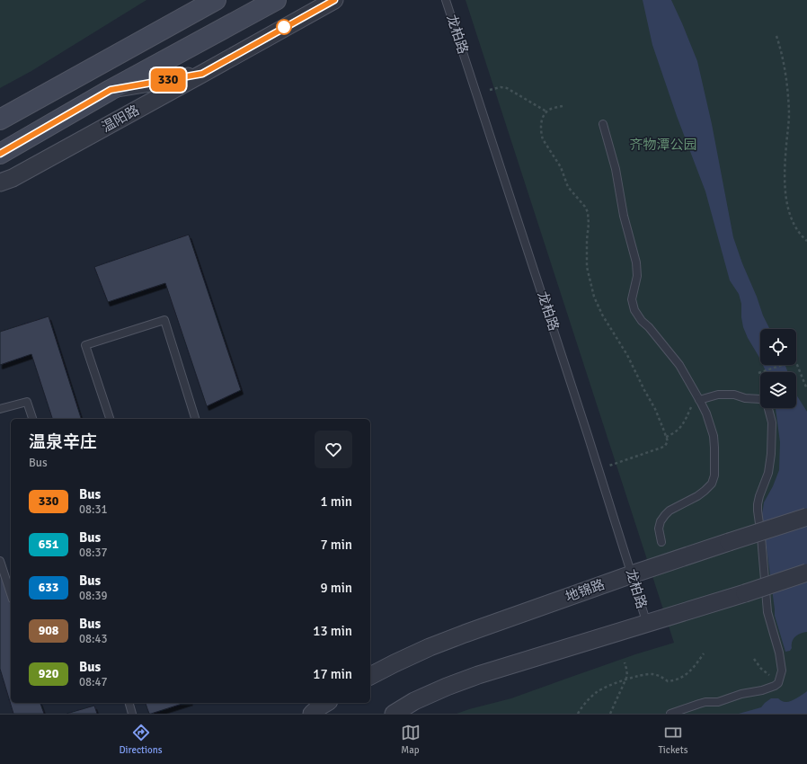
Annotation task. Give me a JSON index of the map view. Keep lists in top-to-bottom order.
{
  "streets": {
    "street": ["温阳路", "地锦路"],
    "lane": ["龙柏路"]
  },
  "crossings": [
    ["龙柏路", "地锦路"]
  ],
  "parks": ["齐物潭公园"],
  "lines": ["bus line 330"],
  "page": {
    "on_map": "330",
    "heading": ["温泉辛庄", "Bus"],
    "list": [
      {
        "mark": "330",
        "name": "Bus",
        "note": "08:31",
        "value": "1 min"
      },
      {
        "mark": "651",
        "name": "Bus",
        "note": "08:37",
        "value": "7 min"
      },
      {
        "mark": "633",
        "name": "Bus",
        "note": "08:39",
        "value": "9 min"
      },
      {
        "mark": "908",
        "name": "Bus",
        "note": "08:43",
        "value": "13 min"
      },
      {
        "mark": "920",
        "name": "Bus",
        "note": "08:47",
        "value": "17 min"
      }
    ],
    "tabs": ["Directions", "Map", "Tickets"]
  }
}
